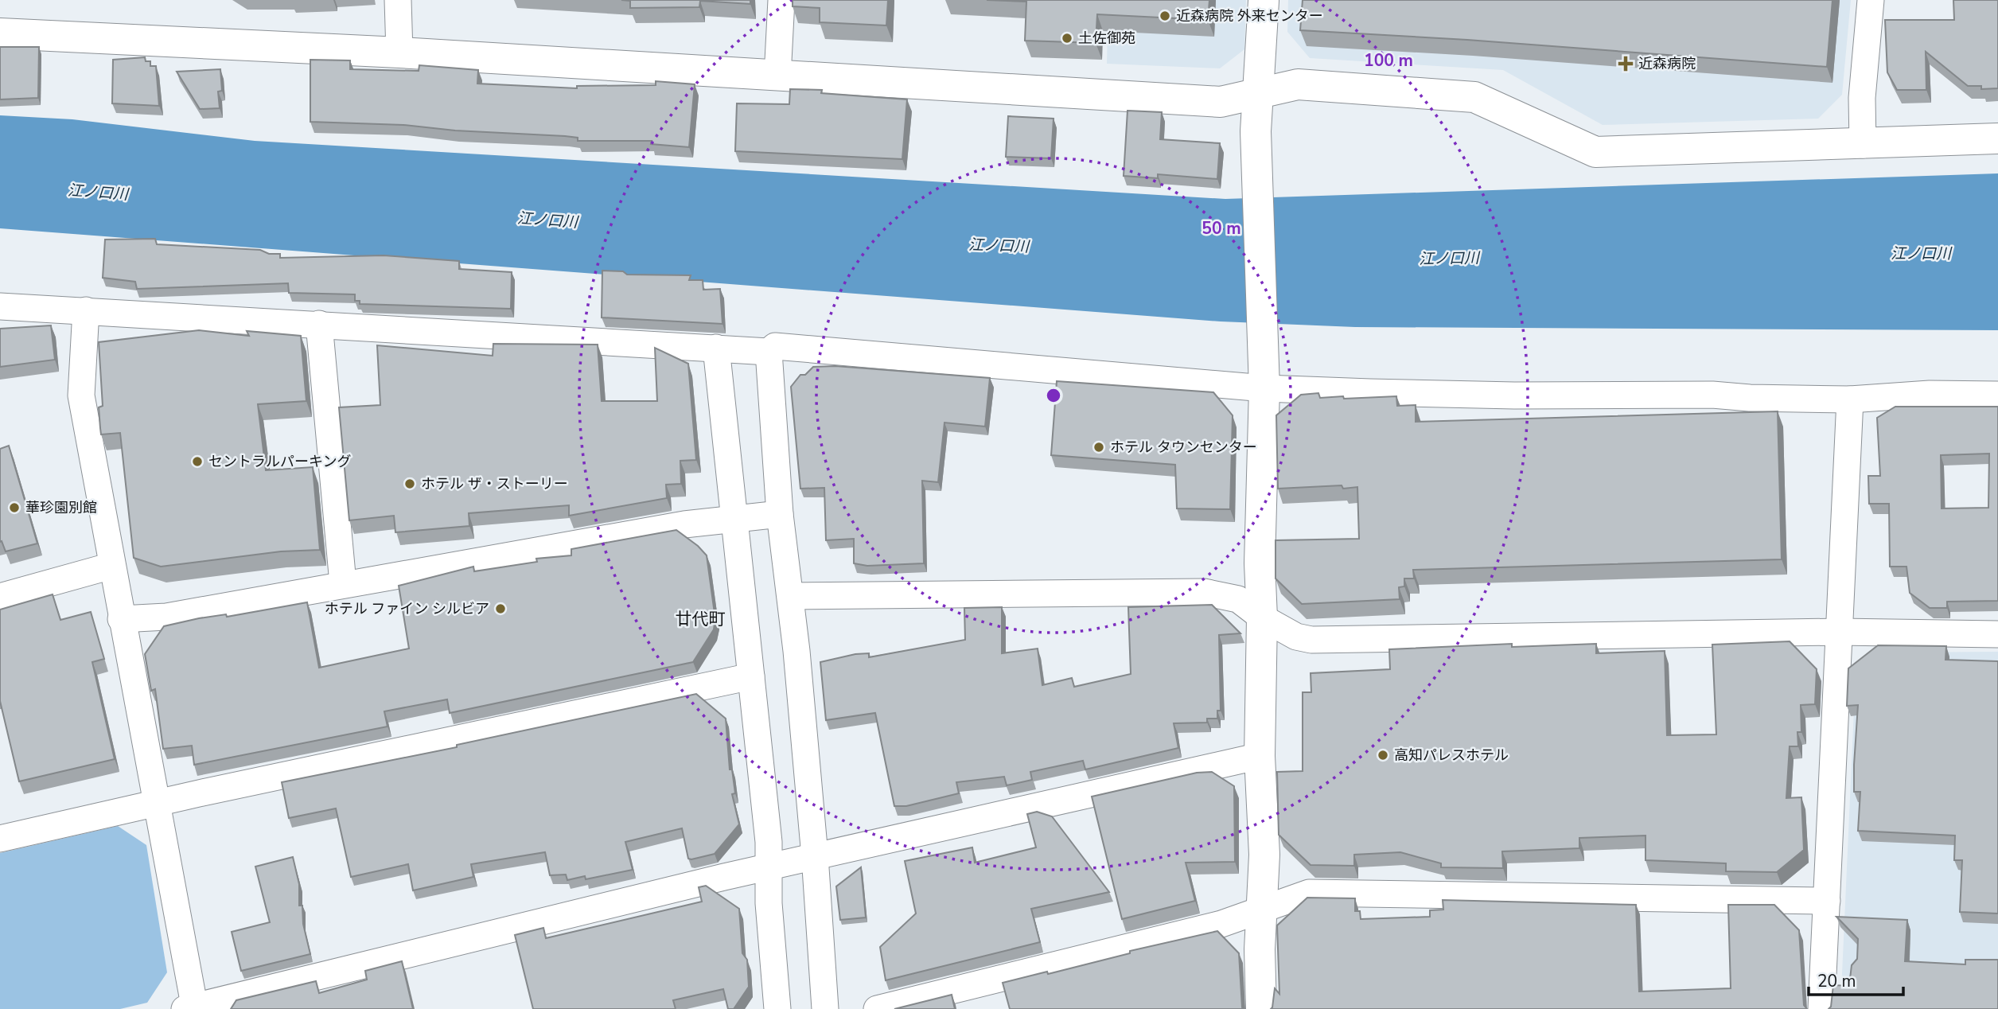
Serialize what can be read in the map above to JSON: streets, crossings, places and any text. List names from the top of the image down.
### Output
{
  "districts": ["廿代町"],
  "water": ["江ノ口川"],
  "places": {
    "other": [
      "近森病院 外来センター",
      "土佐御苑",
      "ホテル タウンセンター",
      "セントラルパーキング",
      "ホテル ザ・ストーリー",
      "華珍園別館",
      "ホテル ファイン シルビア",
      "高知パレスホテル"
    ],
    "health": ["近森病院"]
  },
  "scale_bar": "20 m",
  "rings": ["100 m", "50 m"]
}
